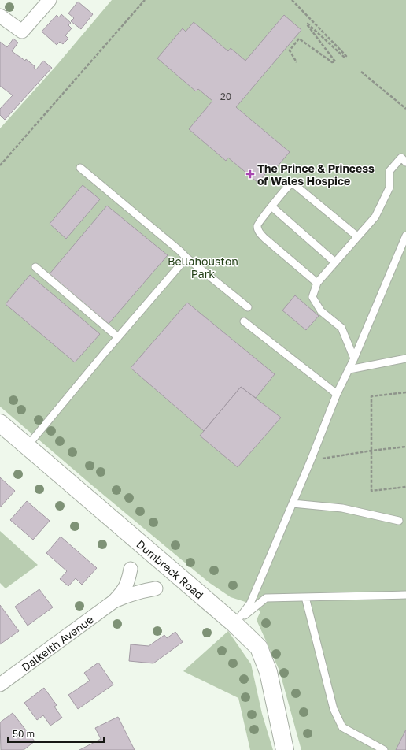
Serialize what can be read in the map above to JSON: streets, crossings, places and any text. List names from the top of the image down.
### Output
{
  "streets": {
    "main road": ["Dumbreck Road"],
    "street": ["Dalkeith Avenue"]
  },
  "parks": ["Bellahouston Park"],
  "places": {
    "health": ["The Prince & Princess of Wales Hospice"]
  },
  "house_numbers": ["20"],
  "scale_bar": "50 m"
}
